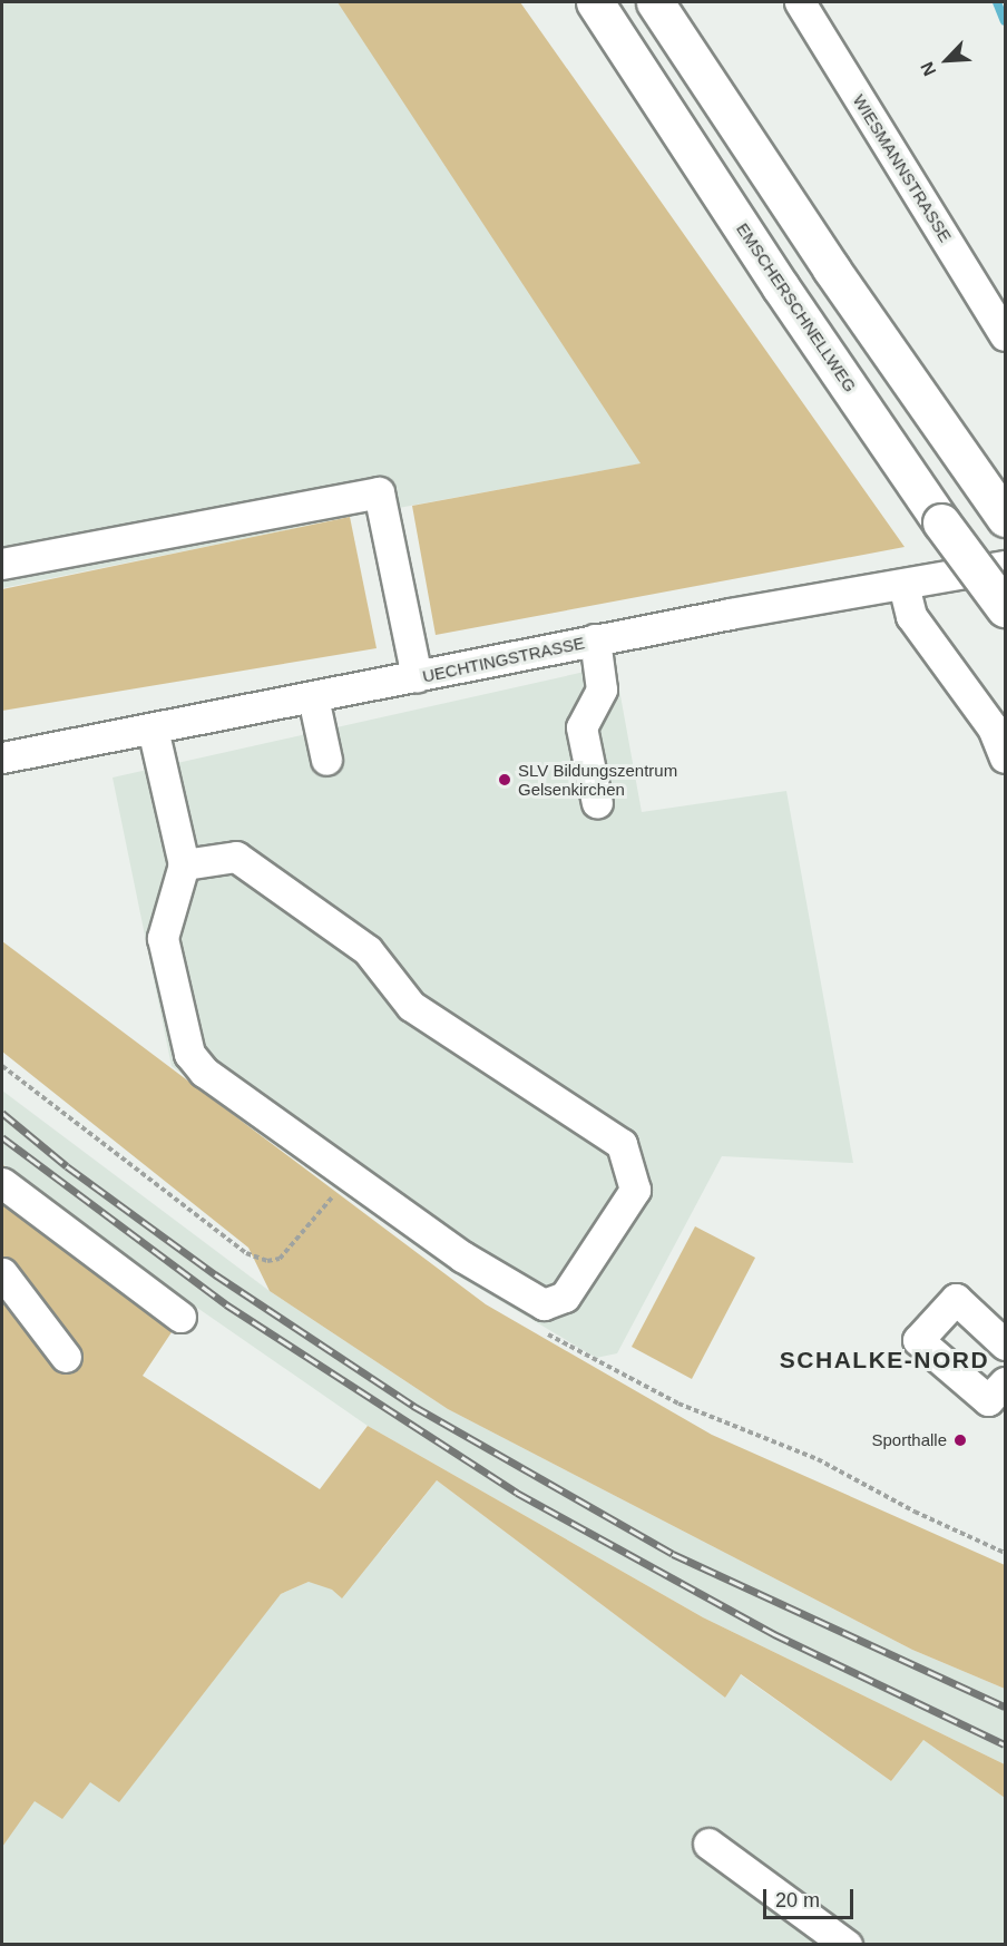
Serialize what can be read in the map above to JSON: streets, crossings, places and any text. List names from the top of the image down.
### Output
{
  "streets": {
    "highway": ["EMSCHERSCHNELLWEG"],
    "street": ["WIESMANNSTRASSE", "UECHTINGSTRASSE"]
  },
  "districts": ["SCHALKE-NORD"],
  "places": ["SLV Bildungszentrum Gelsenkirchen", "Sporthalle"],
  "scale_bar": "20 m",
  "north": "bottom left"
}
